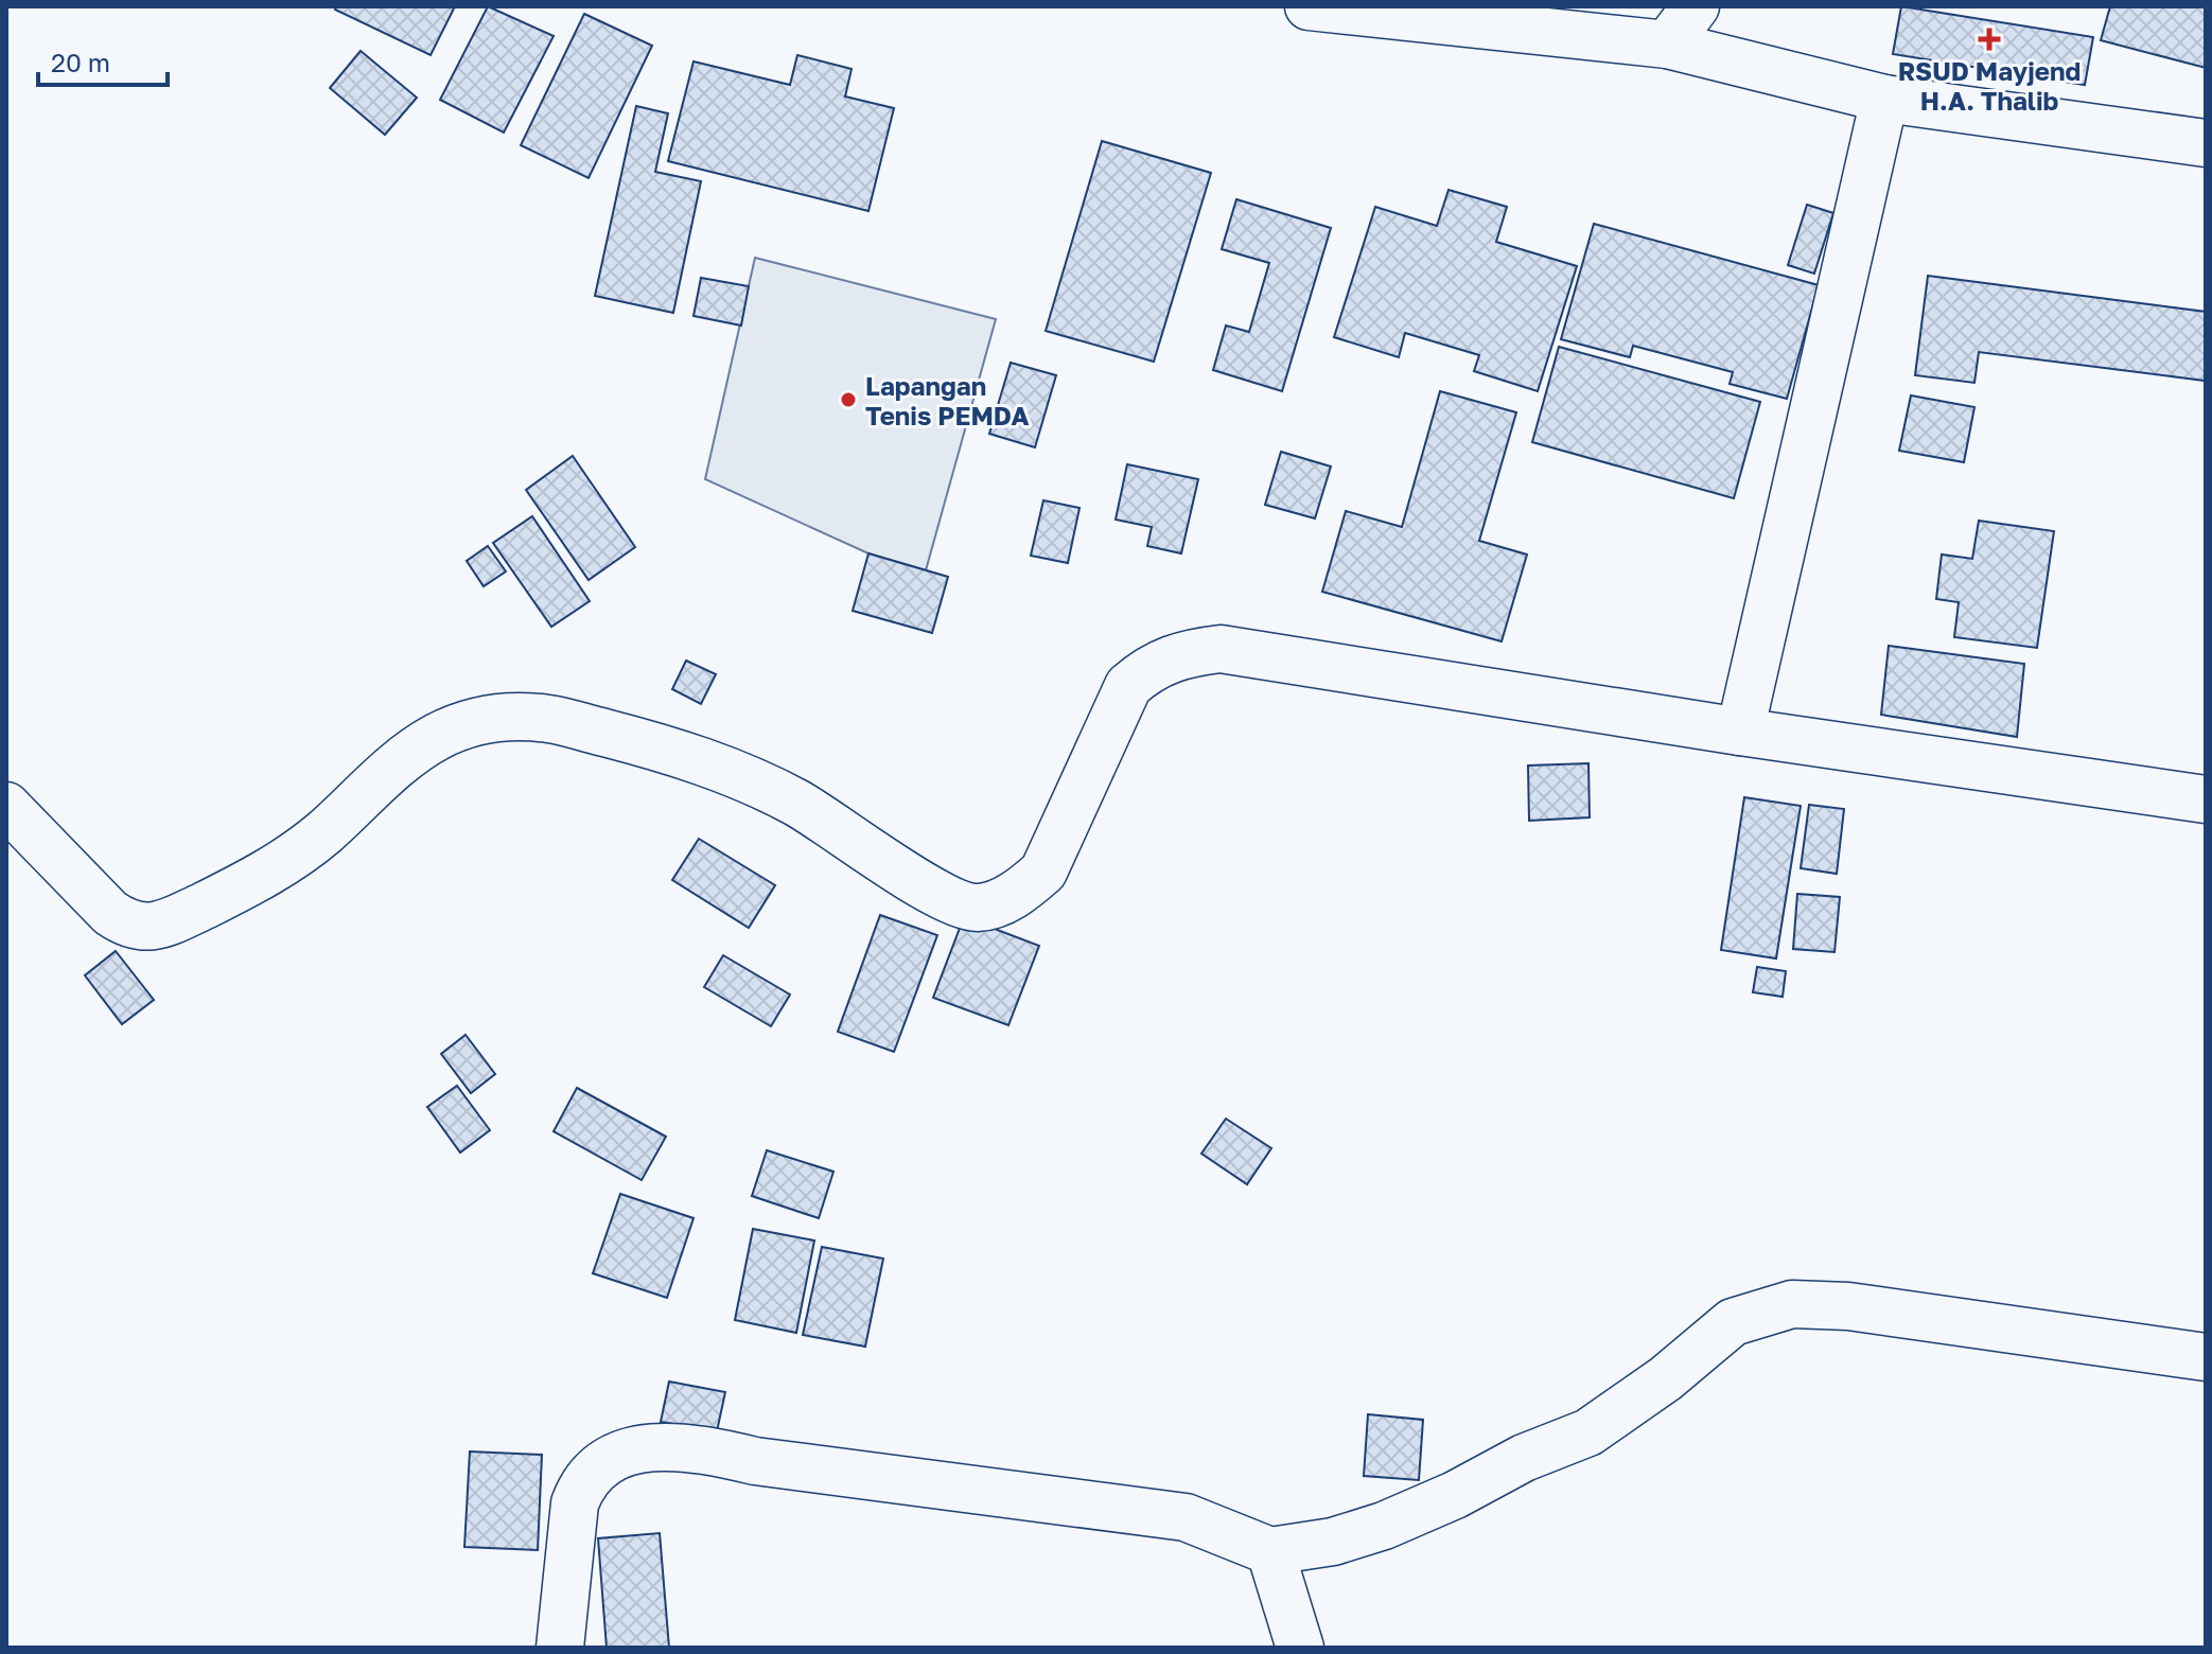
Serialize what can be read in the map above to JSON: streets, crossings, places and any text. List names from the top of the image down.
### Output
{
  "places": {
    "health": ["RSUD Mayjend H.A. Thalib"],
    "other": ["Lapangan Tenis PEMDA"]
  },
  "scale_bar": "20 m"
}
